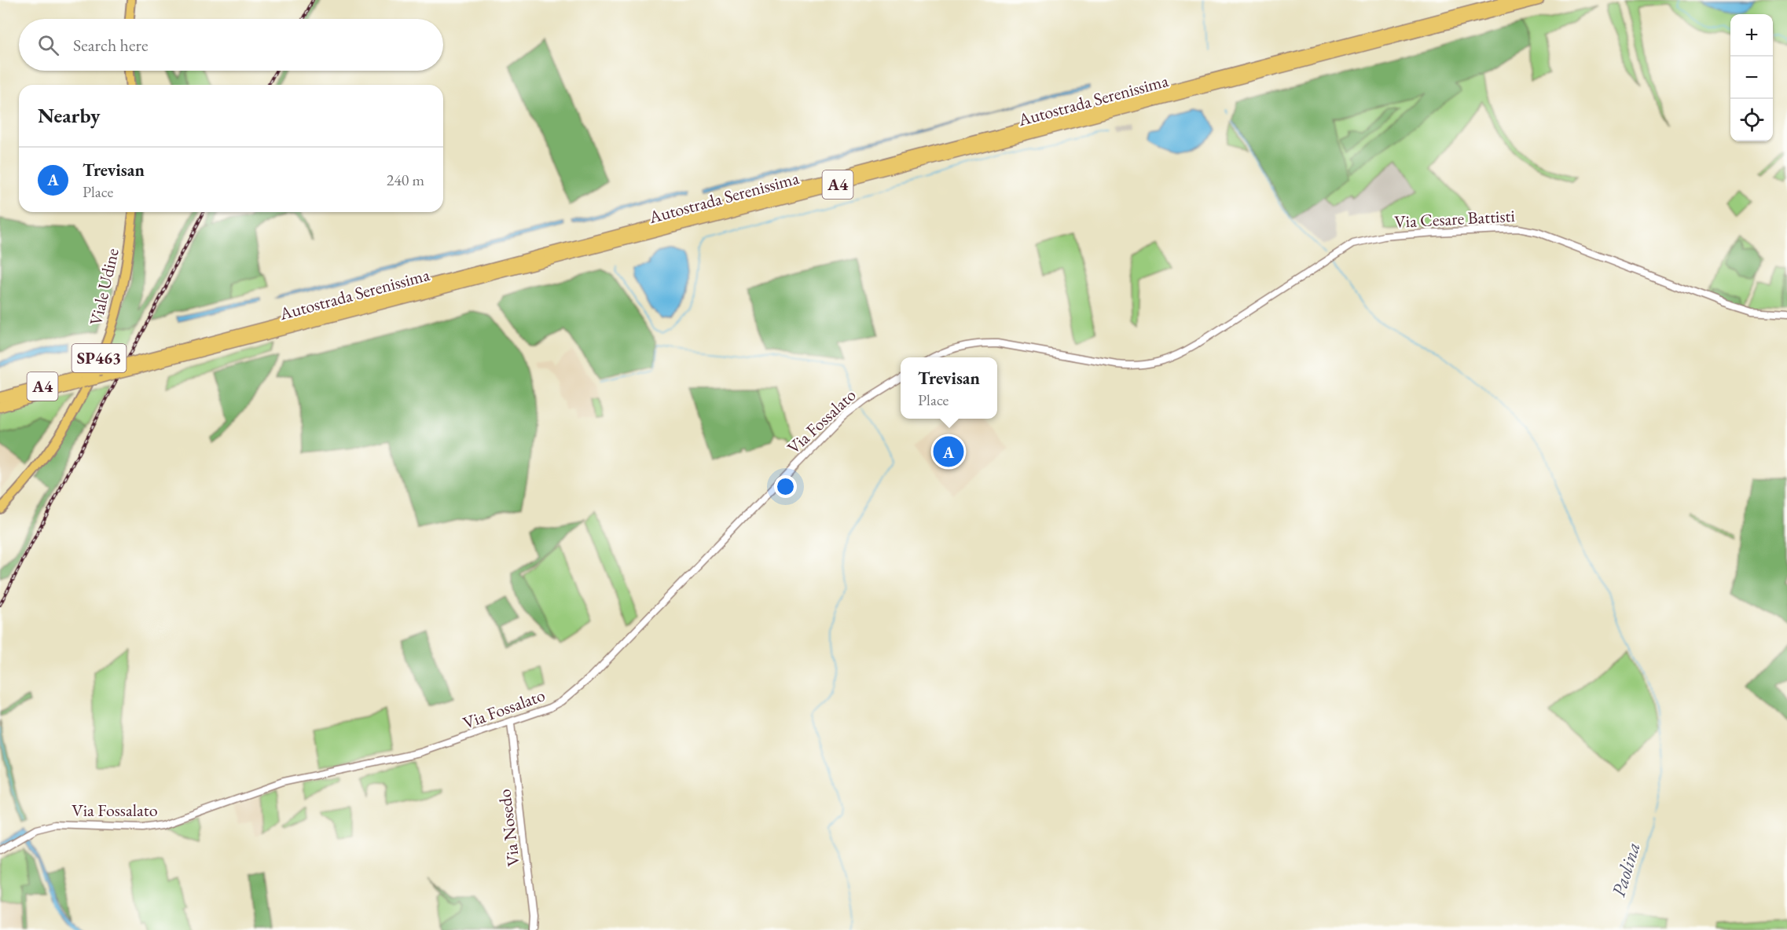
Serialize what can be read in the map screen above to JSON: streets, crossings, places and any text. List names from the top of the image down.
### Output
{
  "streets": {
    "highway": ["Autostrada Serenissima", "A4"],
    "main road": ["Viale Udine", "SP463"],
    "street": ["Via Cesare Battisti", "Via Fossalato", "Via Nosedo"]
  },
  "crossings": [
    ["Via Fossalato", "Via Nosedo"]
  ],
  "water": ["Paolina"],
  "page": {
    "map_buttons": ["+", "−"],
    "search": "Search here",
    "heading": "Nearby",
    "list": [
      {
        "mark": "A",
        "name": "Trevisan",
        "note": "Place",
        "value": "240 m"
      }
    ],
    "popup": ["Trevisan", "Place"],
    "pins": "A"
  }
}
